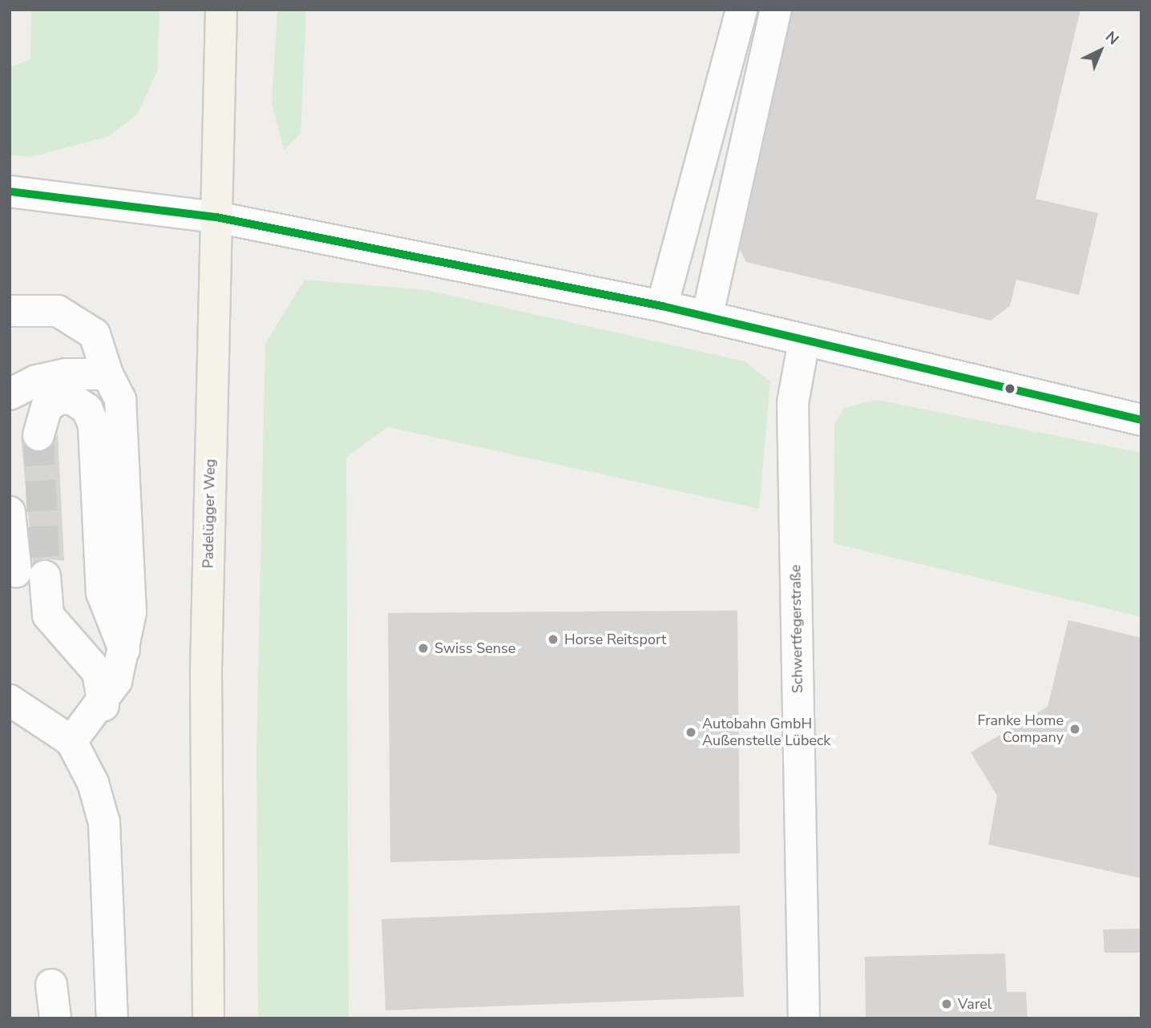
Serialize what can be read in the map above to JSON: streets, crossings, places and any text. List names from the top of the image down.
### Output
{
  "streets": {
    "main road": ["Padelügger Weg"],
    "street": ["Schwertfegerstraße"]
  },
  "places": [
    "Horse Reitsport",
    "Swiss Sense",
    "Franke Home Company",
    "Autobahn GmbH Außenstelle Lübeck",
    "Varel"
  ],
  "north": "top right"
}
